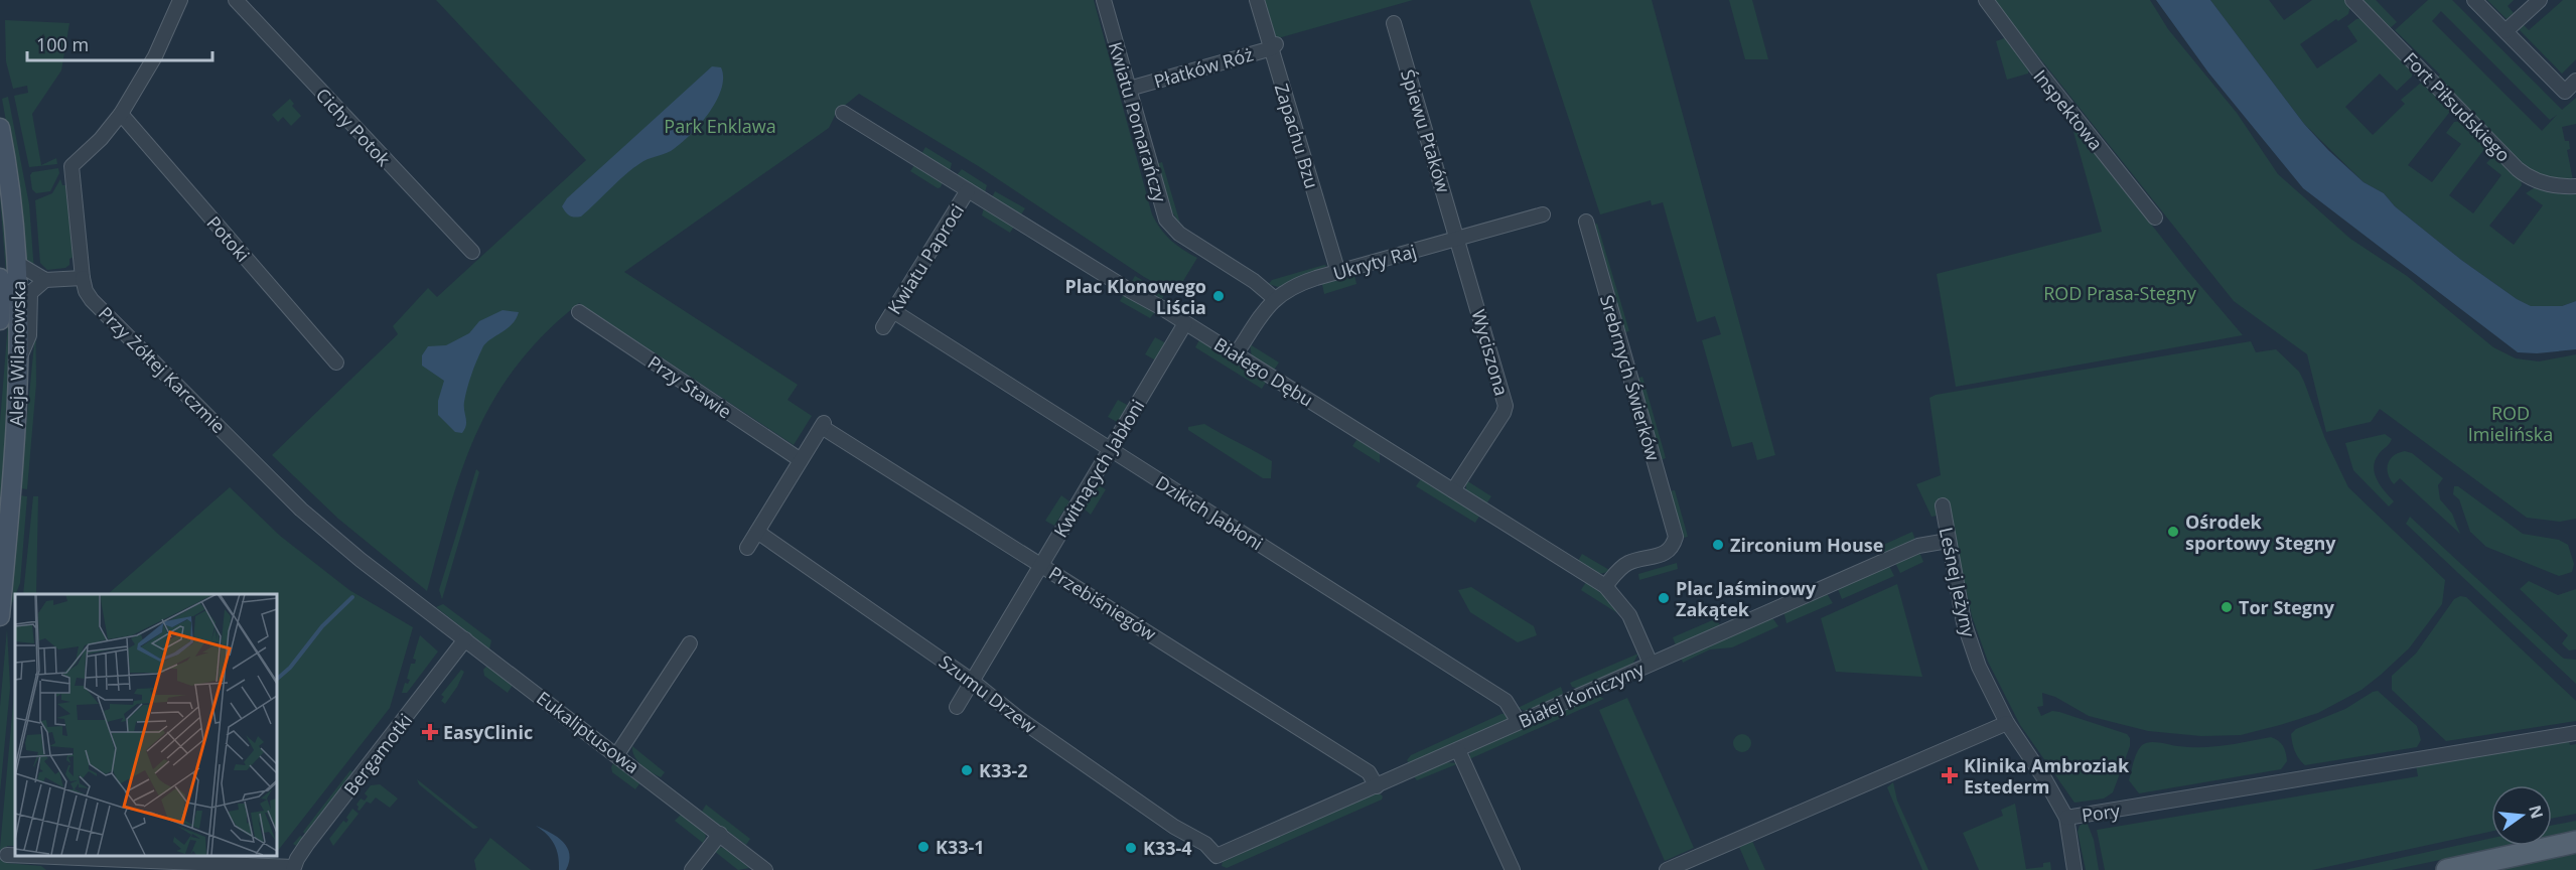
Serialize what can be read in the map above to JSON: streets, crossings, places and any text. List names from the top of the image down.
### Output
{
  "streets": {
    "main road": ["Aleja Wilanowska"],
    "street": [
      "Płatków Róż",
      "Fort Piłsudskiego",
      "Inspektowa",
      "Kwiatu Pomarańczy",
      "Cichy Potok",
      "Śpiewu Ptaków",
      "Zapachu Bzu",
      "Potoki",
      "Kwiatu Paproci",
      "Ukryty Raj",
      "Wyciszona",
      "Przy Żółtej Karczmie",
      "Białego Dębu",
      "Srebrnych Świerków",
      "Przy Stawie",
      "Kwitnących Jabłoni",
      "Dzikich Jabłoni",
      "Leśnej Jeżyny",
      "Przebiśniegów",
      "Szumu Drzew",
      "Białej Koniczyny",
      "Eukaliptusowa",
      "Bergamotki",
      "Pory"
    ]
  },
  "crossings": [
    ["Płatków Róż", "Kwiatu Pomarańczy"],
    ["Płatków Róż", "Zapachu Bzu"],
    ["Kwiatu Pomarańczy", "Ukryty Raj"],
    ["Śpiewu Ptaków", "Ukryty Raj"],
    ["Śpiewu Ptaków", "Wyciszona"],
    ["Zapachu Bzu", "Ukryty Raj"],
    ["Kwiatu Paproci", "Białego Dębu"],
    ["Kwiatu Paproci", "Dzikich Jabłoni"],
    ["Ukryty Raj", "Wyciszona"],
    ["Ukryty Raj", "Białego Dębu"],
    ["Wyciszona", "Białego Dębu"],
    ["Przy Żółtej Karczmie", "Eukaliptusowa"],
    ["Białego Dębu", "Srebrnych Świerków"],
    ["Białego Dębu", "Kwitnących Jabłoni"],
    ["Białego Dębu", "Białej Koniczyny"],
    ["Przy Stawie", "Przebiśniegów"],
    ["Kwitnących Jabłoni", "Dzikich Jabłoni"],
    ["Kwitnących Jabłoni", "Przebiśniegów"],
    ["Kwitnących Jabłoni", "Szumu Drzew"],
    ["Dzikich Jabłoni", "Białej Koniczyny"],
    ["Leśnej Jeżyny", "Białej Koniczyny"],
    ["Leśnej Jeżyny", "Pory"],
    ["Przebiśniegów", "Białej Koniczyny"],
    ["Szumu Drzew", "Białej Koniczyny"],
    ["Eukaliptusowa", "Bergamotki"]
  ],
  "parks": ["Park Enklawa", "ROD Prasa-Stegny", "ROD Imielińska"],
  "places": {
    "other": [
      "Plac Klonowego Liścia",
      "Ośrodek sportowy Stegny",
      "Zirconium House",
      "Plac Jaśminowy Zakątek",
      "Tor Stegny",
      "K33-2",
      "K33-1",
      "K33-4"
    ],
    "health": ["EasyClinic", "Klinika Ambroziak Estederm"]
  },
  "scale_bar": "100 m",
  "north": "right"
}
